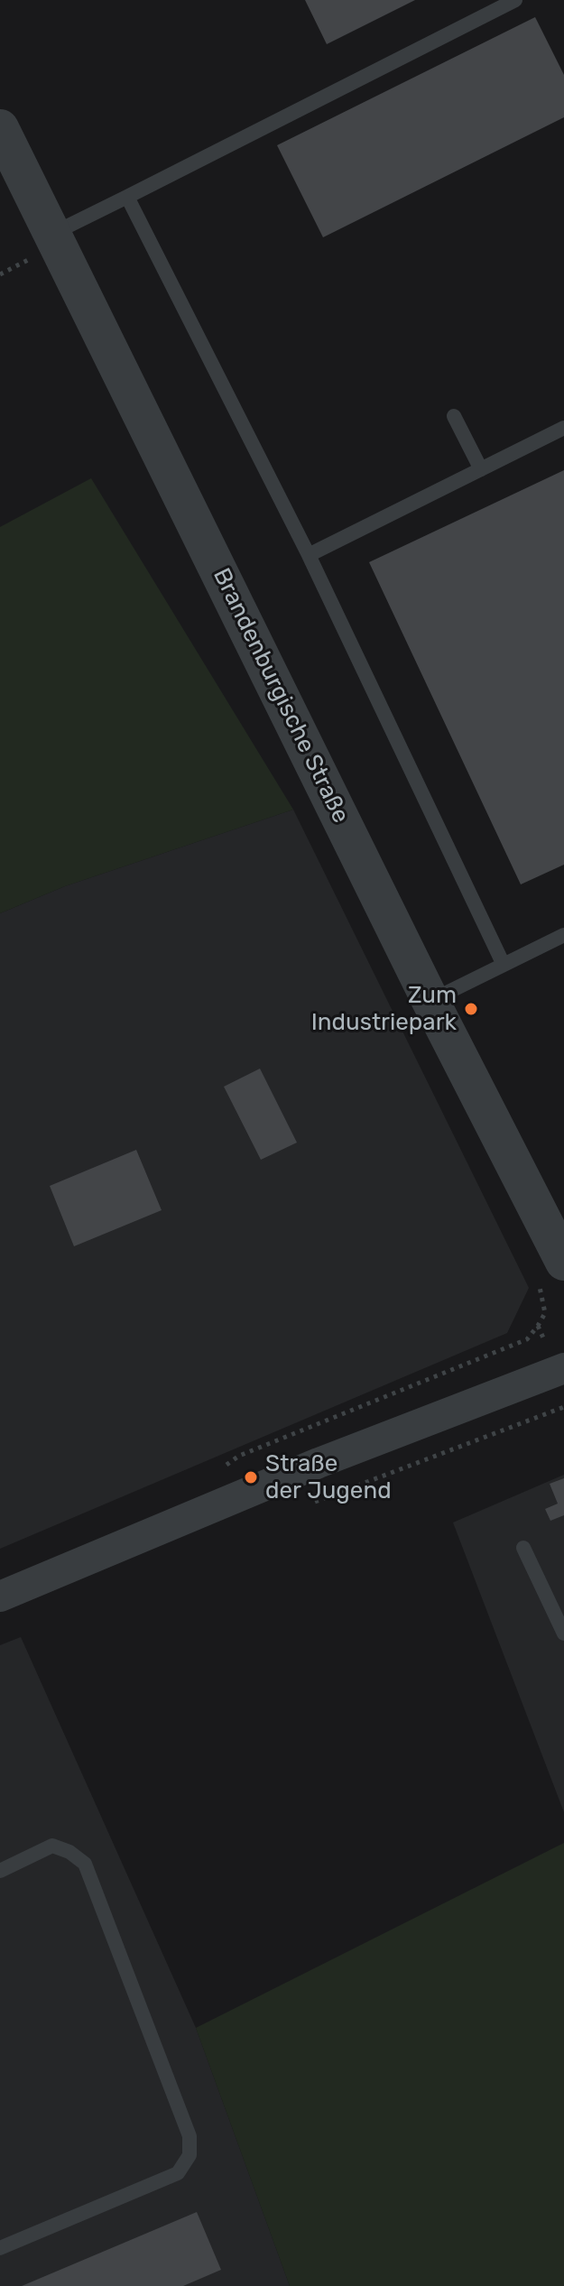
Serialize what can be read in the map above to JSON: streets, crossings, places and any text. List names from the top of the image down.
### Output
{
  "streets": {
    "street": ["Brandenburgische Straße"]
  },
  "places": ["Zum Industriepark", "Straße der Jugend"]
}
